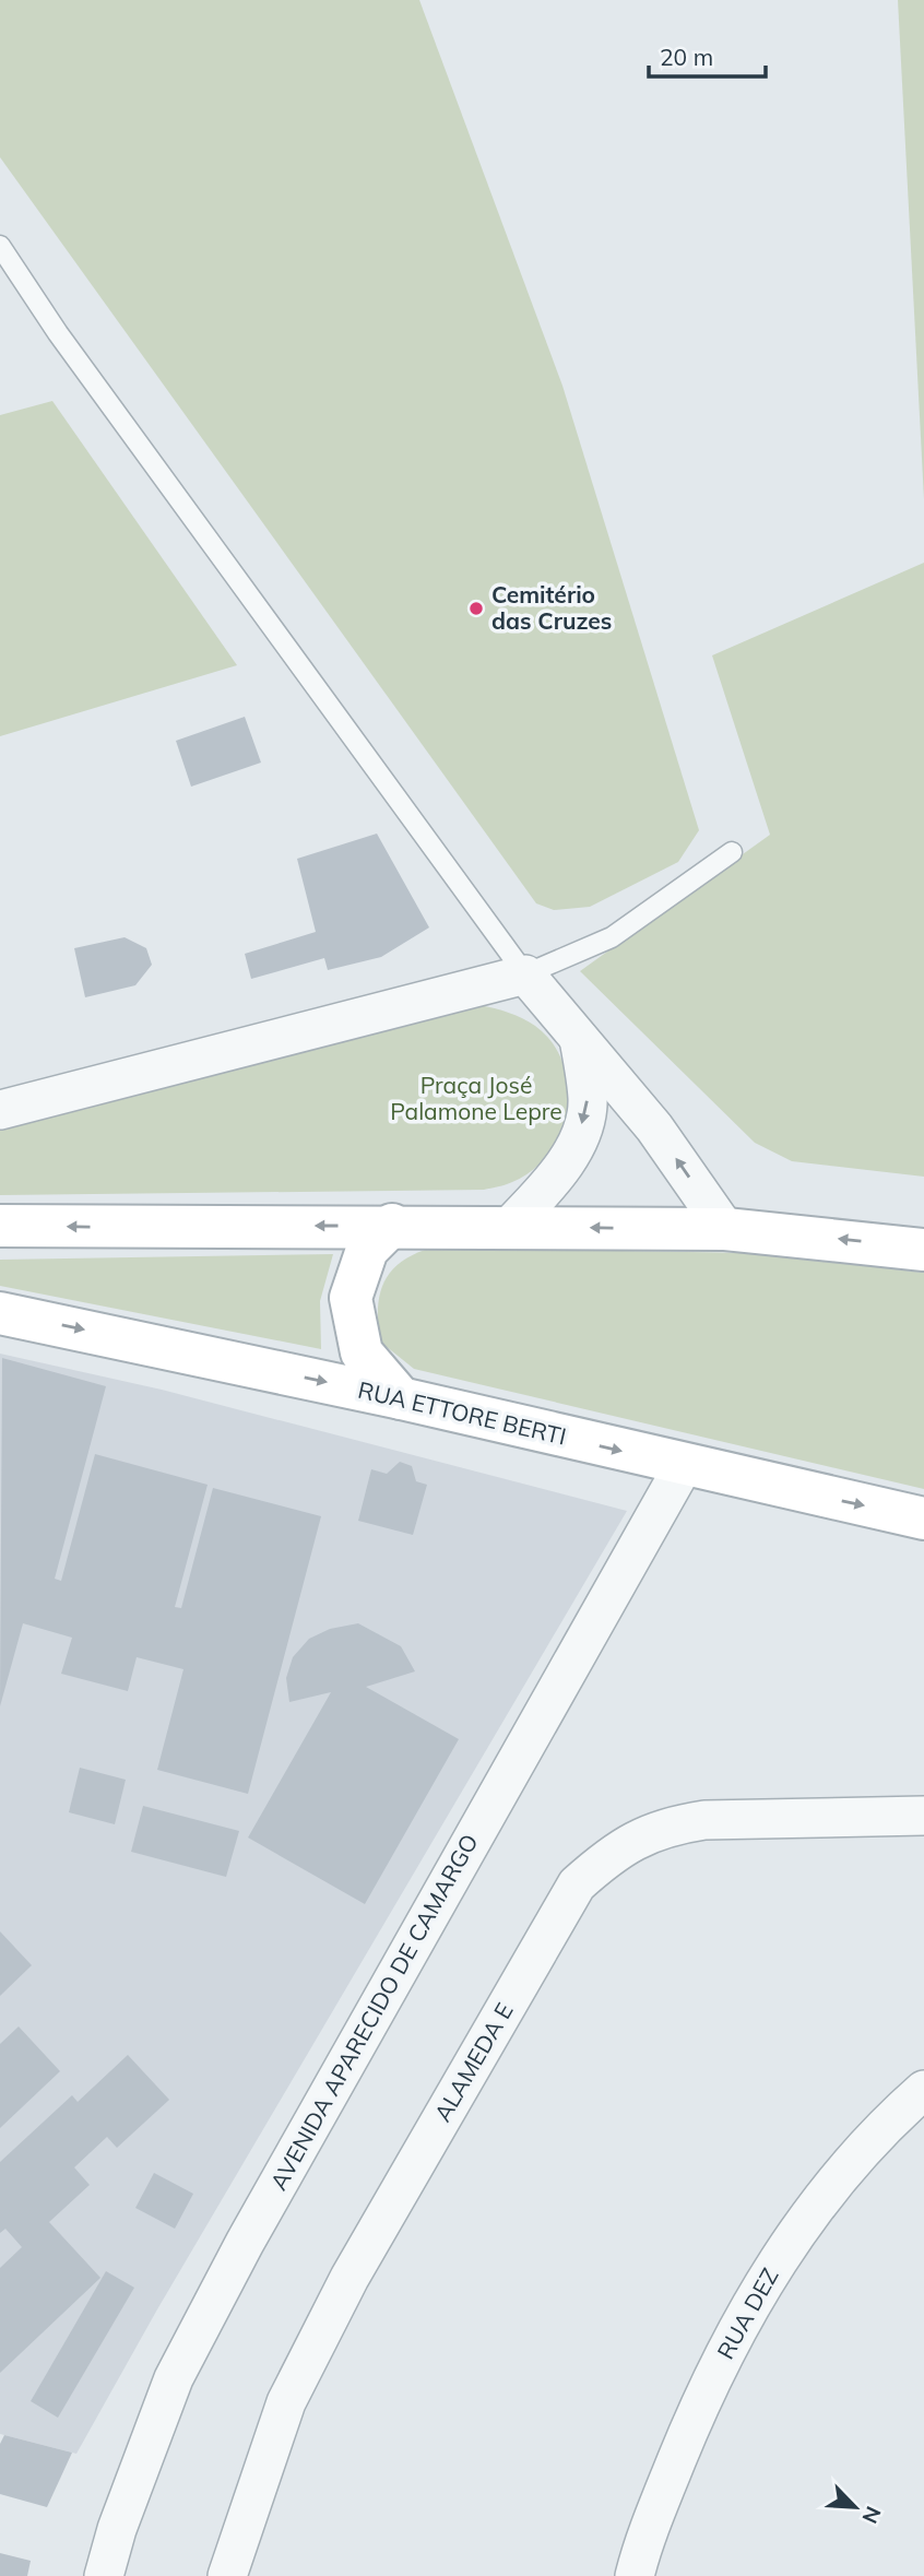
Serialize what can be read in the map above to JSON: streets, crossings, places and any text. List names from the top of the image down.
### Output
{
  "streets": {
    "street": [
      "RUA ETTORE BERTI",
      "AVENIDA APARECIDO DE CAMARGO",
      "ALAMEDA E",
      "RUA DEZ"
    ]
  },
  "crossings": [
    ["RUA ETTORE BERTI", "AVENIDA APARECIDO DE CAMARGO"]
  ],
  "parks": ["Praça José Palamone Lepre"],
  "places": ["Cemitério das Cruzes"],
  "scale_bar": "20 m",
  "north": "bottom right"
}
